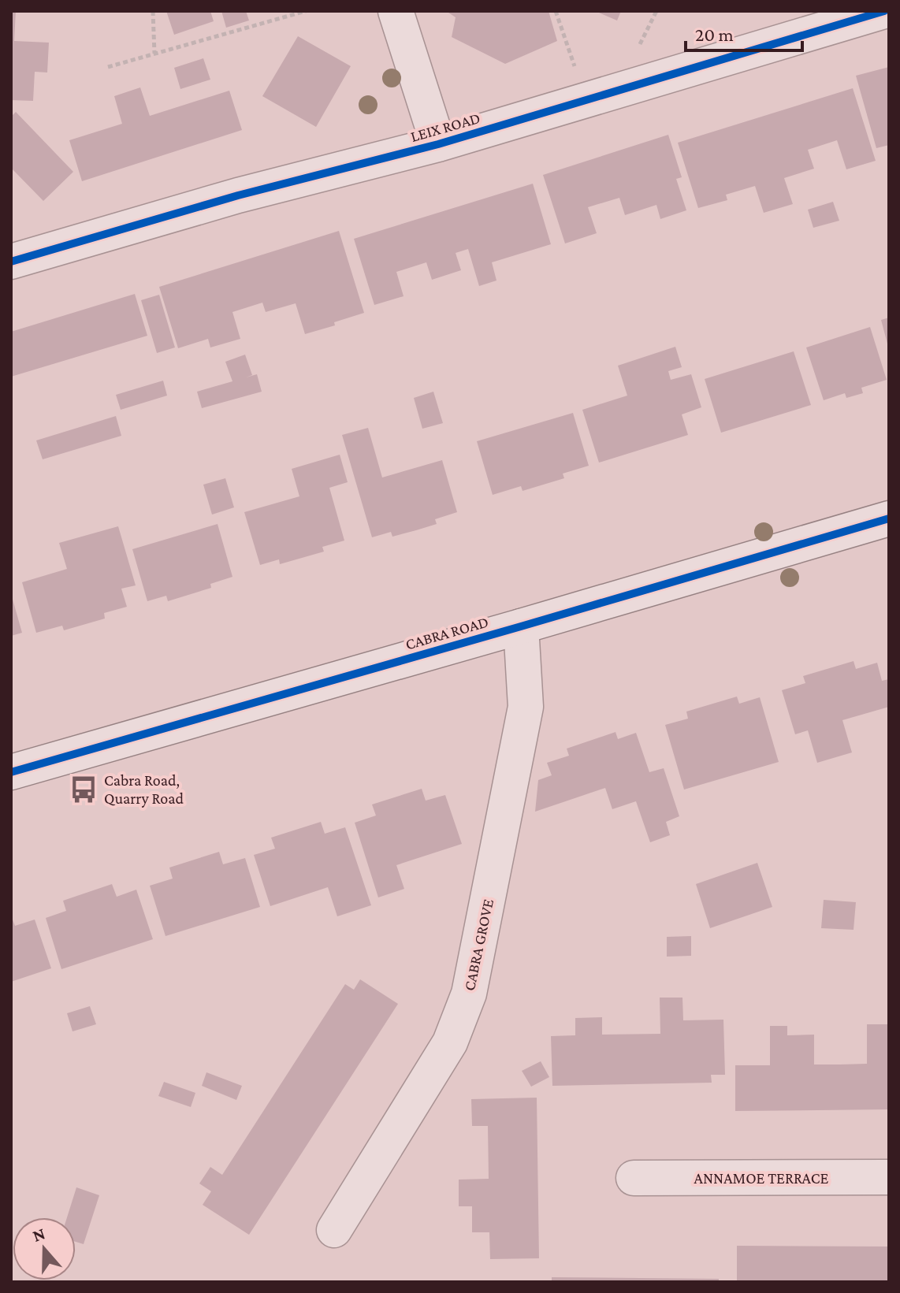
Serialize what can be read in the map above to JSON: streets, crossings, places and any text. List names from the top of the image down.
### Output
{
  "streets": {
    "street": [
      "LEIX ROAD",
      "CABRA ROAD",
      "CABRA GROVE",
      "ANNAMOE TERRACE"
    ]
  },
  "crossings": [
    ["CABRA ROAD", "CABRA GROVE"]
  ],
  "places": {
    "bus stop": ["Cabra Road, Quarry Road"]
  },
  "scale_bar": "20 m",
  "north": "top"
}
